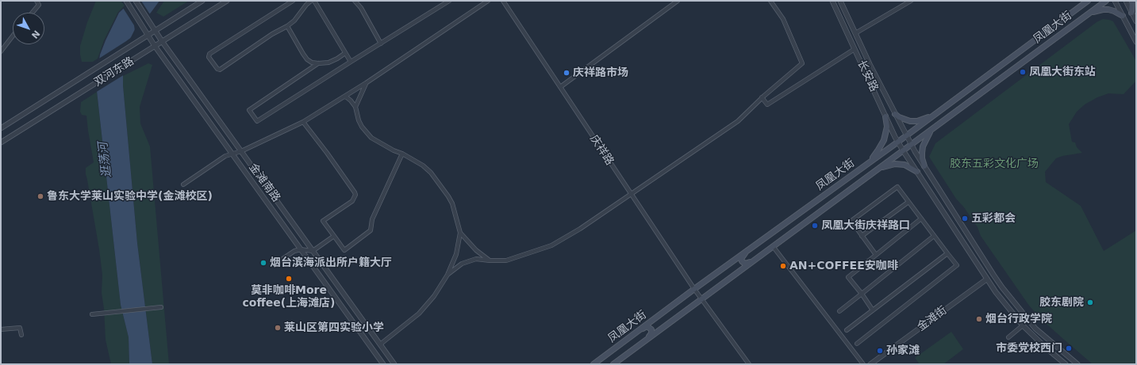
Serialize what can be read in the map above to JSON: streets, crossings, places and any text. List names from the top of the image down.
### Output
{
  "streets": {
    "main road": ["凤凰大街"],
    "street": [
      "双河东路",
      "长安路",
      "庆祥路",
      "金滩南路",
      "金滩街"
    ]
  },
  "crossings": [
    ["凤凰大街", "长安路"],
    ["凤凰大街", "庆祥路"],
    ["双河东路", "金滩南路"],
    ["长安路", "金滩街"]
  ],
  "water": ["逛荡河"],
  "parks": ["胶东五彩文化广场"],
  "places": [
    "凤凰大街东站",
    "庆祥路市场",
    "鲁东大学莱山实验中学(金滩校区)",
    "五彩都会",
    "凤凰大街庆祥路口",
    "烟台滨海派出所户籍大厅",
    "AN+COFFEE安咖啡",
    "莫非咖啡More coffee(上海滩店)",
    "胶东剧院",
    "烟台行政学院",
    "莱山区第四实验小学",
    "市委党校西门",
    "孙家滩"
  ],
  "north": "bottom right"
}
